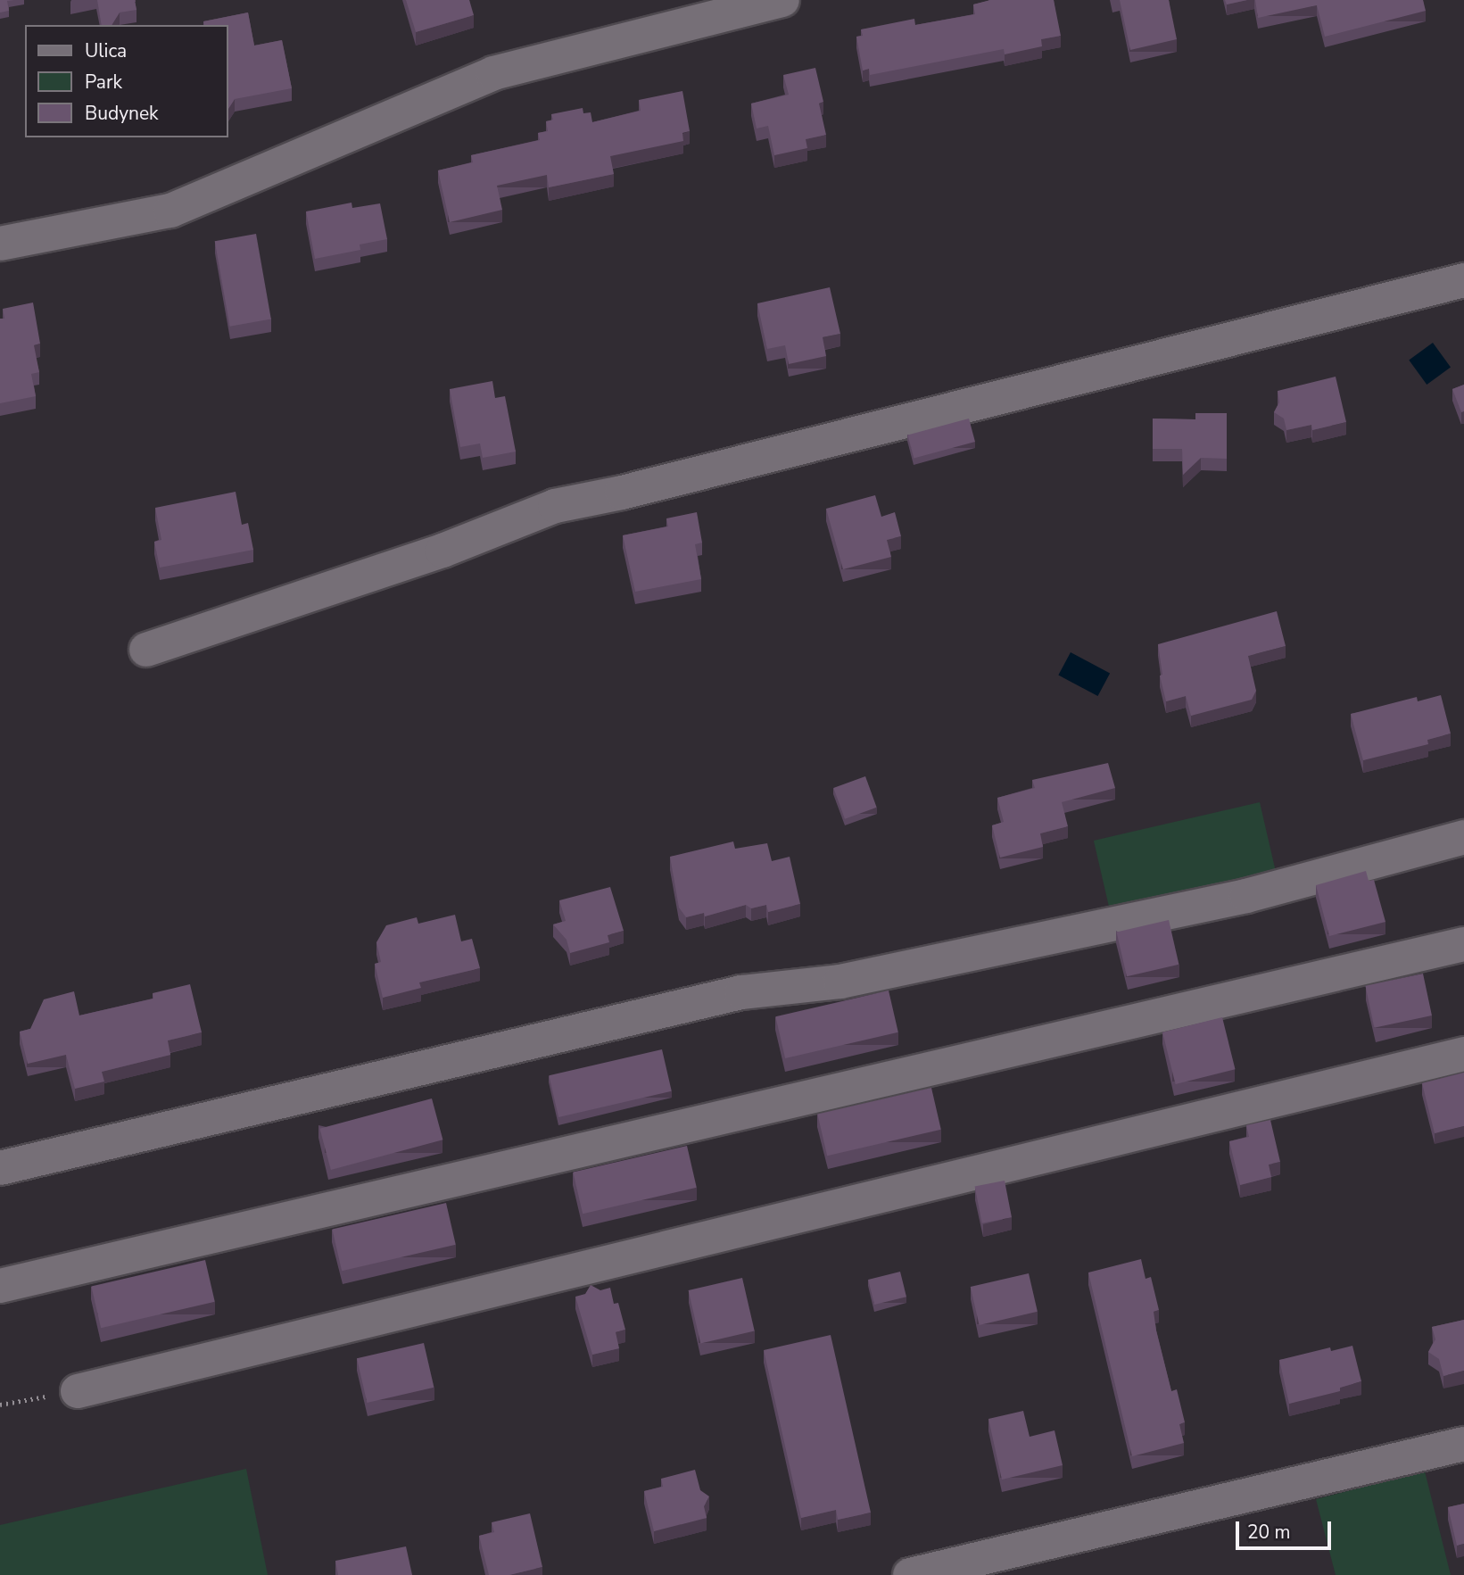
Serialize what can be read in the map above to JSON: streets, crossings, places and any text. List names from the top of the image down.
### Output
{
  "legend": ["Ulica", "Park", "Budynek"],
  "scale_bar": "20 m"
}
